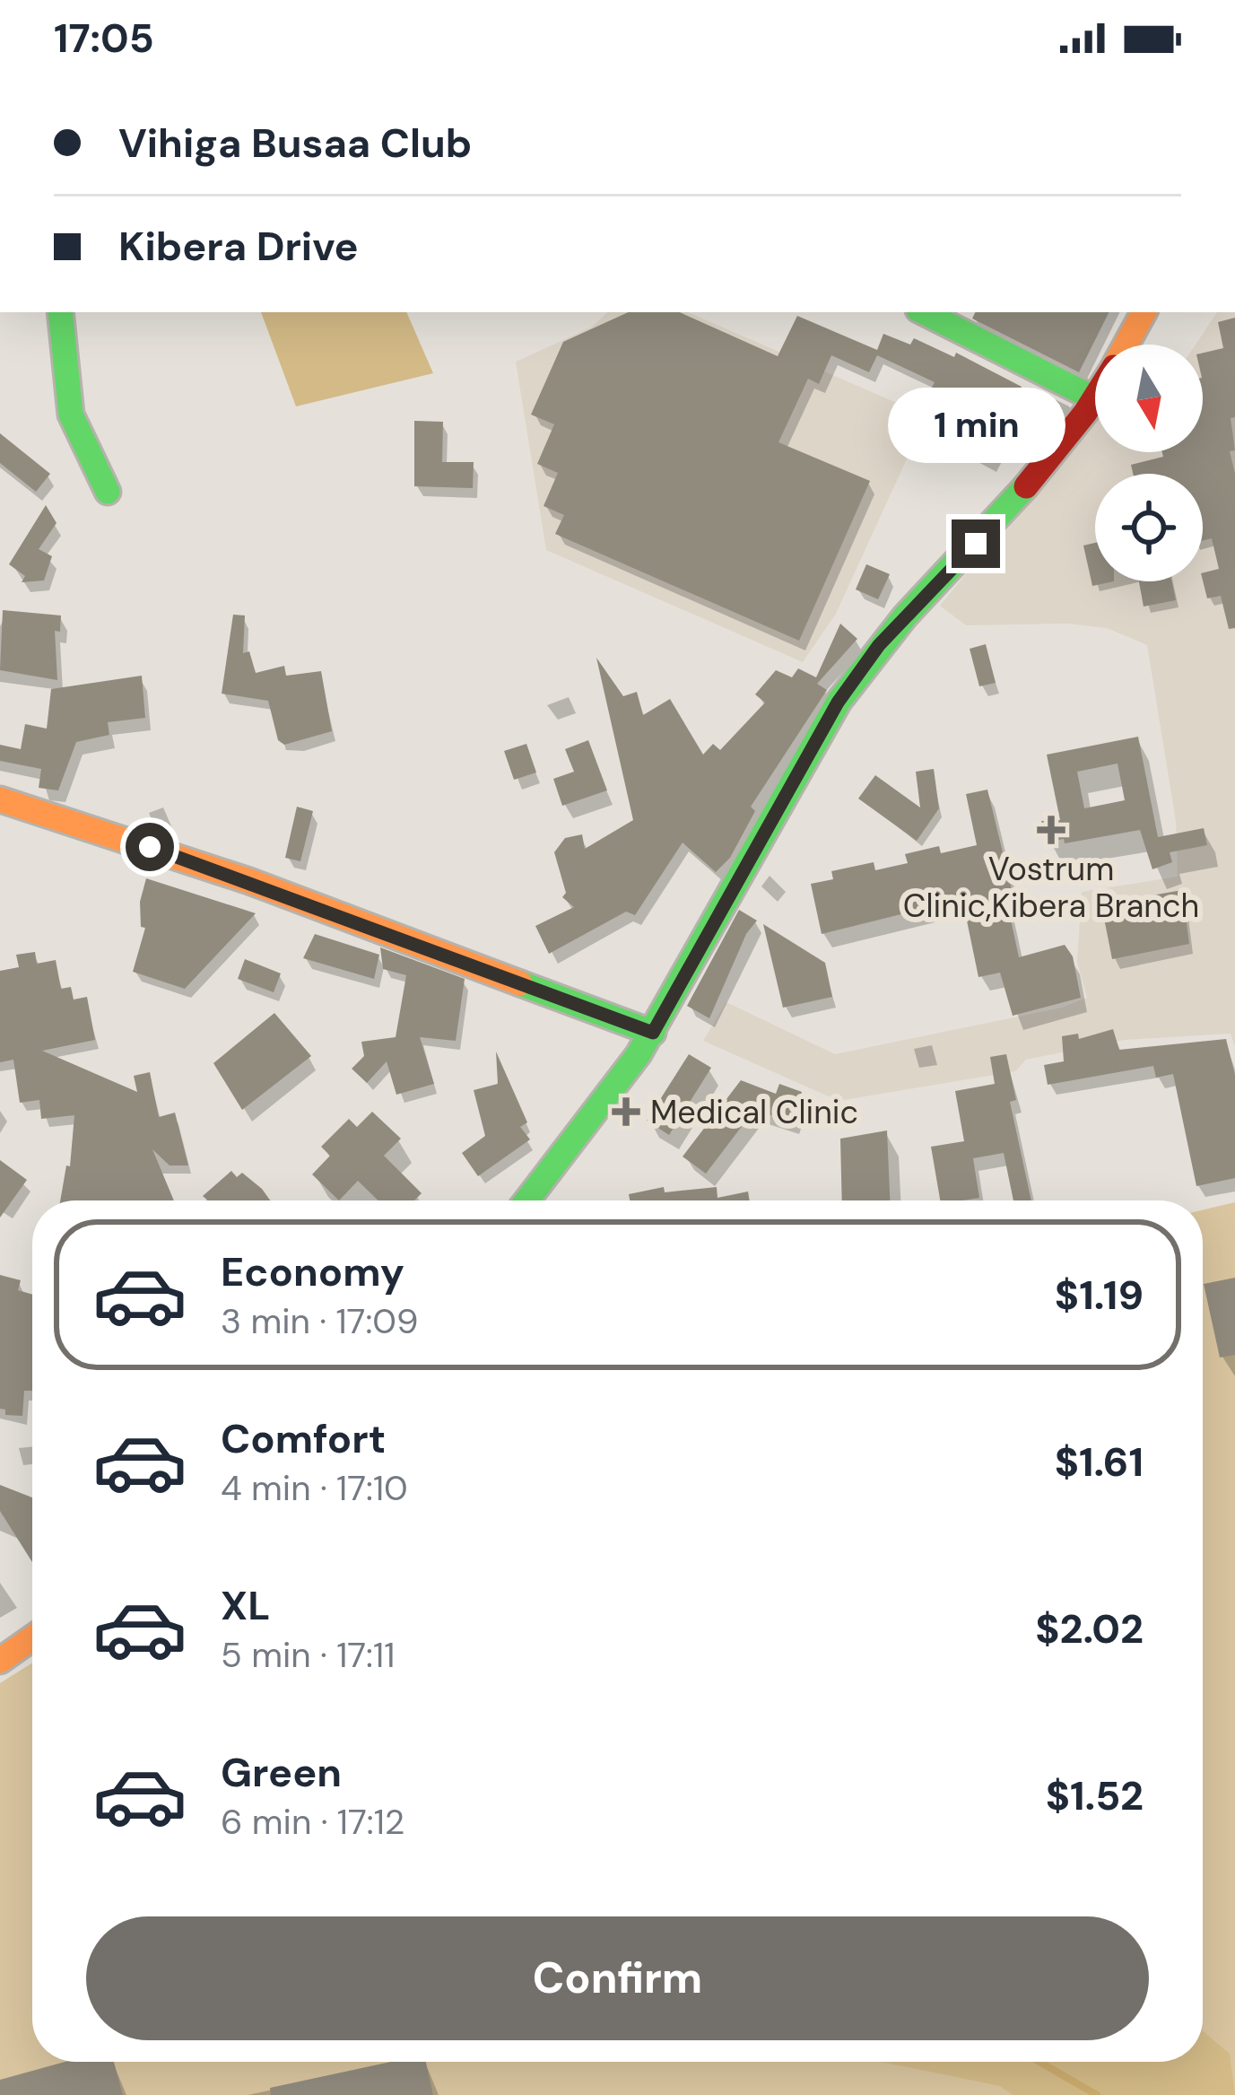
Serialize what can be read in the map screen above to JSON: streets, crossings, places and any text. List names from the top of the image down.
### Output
{
  "places": {
    "health": ["Vostrum Clinic,Kibera Branch", "Medical Clinic"]
  },
  "north": "bottom",
  "page": {
    "status": "17:05",
    "banner": ["Vihiga Busaa Club", "Kibera Drive"],
    "bubble": "1 min",
    "list": [
      {
        "name": "Economy",
        "note": "3 min · 17:09",
        "value": "$1.19"
      },
      {
        "name": "Comfort",
        "note": "4 min · 17:10",
        "value": "$1.61"
      },
      {
        "name": "XL",
        "note": "5 min · 17:11",
        "value": "$2.02"
      },
      {
        "name": "Green",
        "note": "6 min · 17:12",
        "value": "$1.52"
      }
    ],
    "buttons": "Confirm"
  }
}
